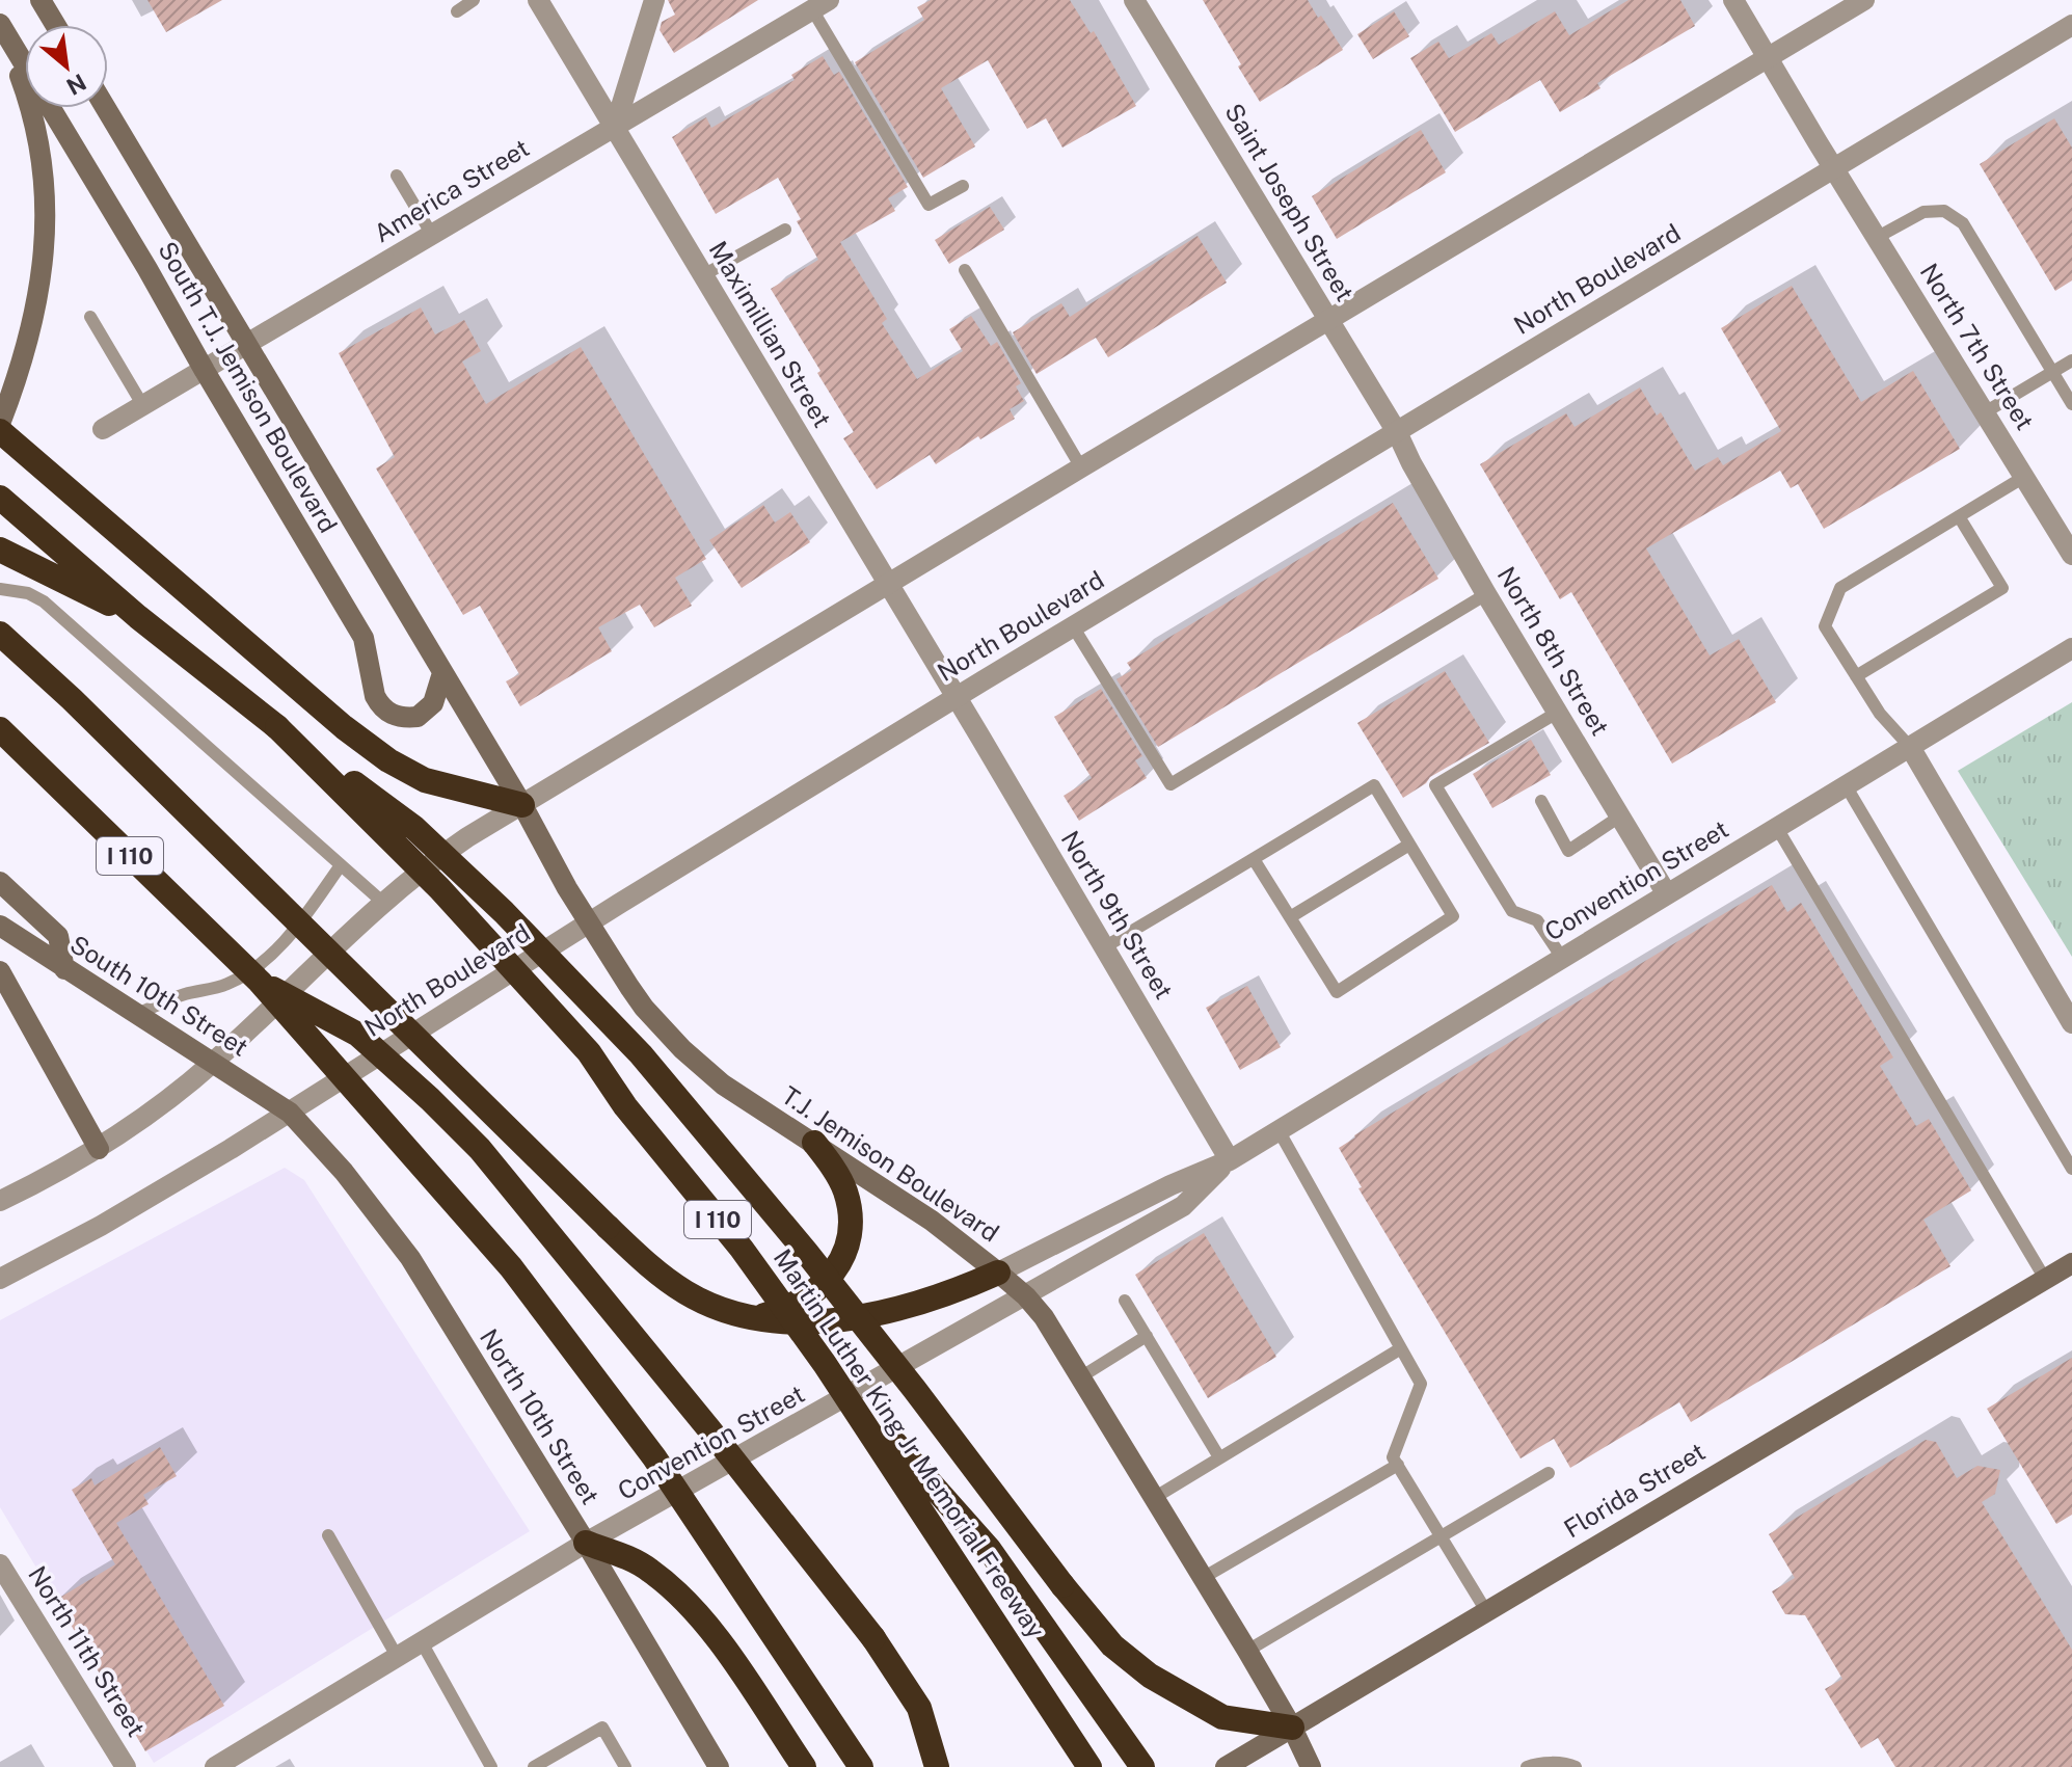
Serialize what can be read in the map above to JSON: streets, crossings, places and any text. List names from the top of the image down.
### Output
{
  "streets": {
    "highway": ["I 110", "Martin Luther King Jr Memorial Freeway"],
    "main road": [
      "South T.J. Jemison Boulevard",
      "South 10th Street",
      "T.J. Jemison Boulevard",
      "North 10th Street",
      "Florida Street"
    ],
    "street": [
      "America Street",
      "Saint Joseph Street",
      "North Boulevard",
      "Maximillian Street",
      "North 7th Street",
      "North 8th Street",
      "Convention Street",
      "North 9th Street",
      "North 11th Street"
    ]
  },
  "crossings": [
    ["America Street", "Maximillian Street"],
    ["America Street", "South T.J. Jemison Boulevard"],
    ["Saint Joseph Street", "North Boulevard"],
    ["Saint Joseph Street", "North 8th Street"],
    ["North Boulevard", "Maximillian Street"],
    ["North Boulevard", "North 7th Street"],
    ["North Boulevard", "North 8th Street"],
    ["North Boulevard", "North 9th Street"],
    ["North Boulevard", "South 10th Street"],
    ["North Boulevard", "T.J. Jemison Boulevard"],
    ["North Boulevard", "North 10th Street"],
    ["Maximillian Street", "North 9th Street"],
    ["South T.J. Jemison Boulevard", "T.J. Jemison Boulevard"],
    ["North 8th Street", "Convention Street"],
    ["Convention Street", "North 9th Street"],
    ["Convention Street", "T.J. Jemison Boulevard"],
    ["Convention Street", "North 10th Street"],
    ["South 10th Street", "North 10th Street"],
    ["T.J. Jemison Boulevard", "Florida Street"]
  ],
  "north": "bottom right"
}
